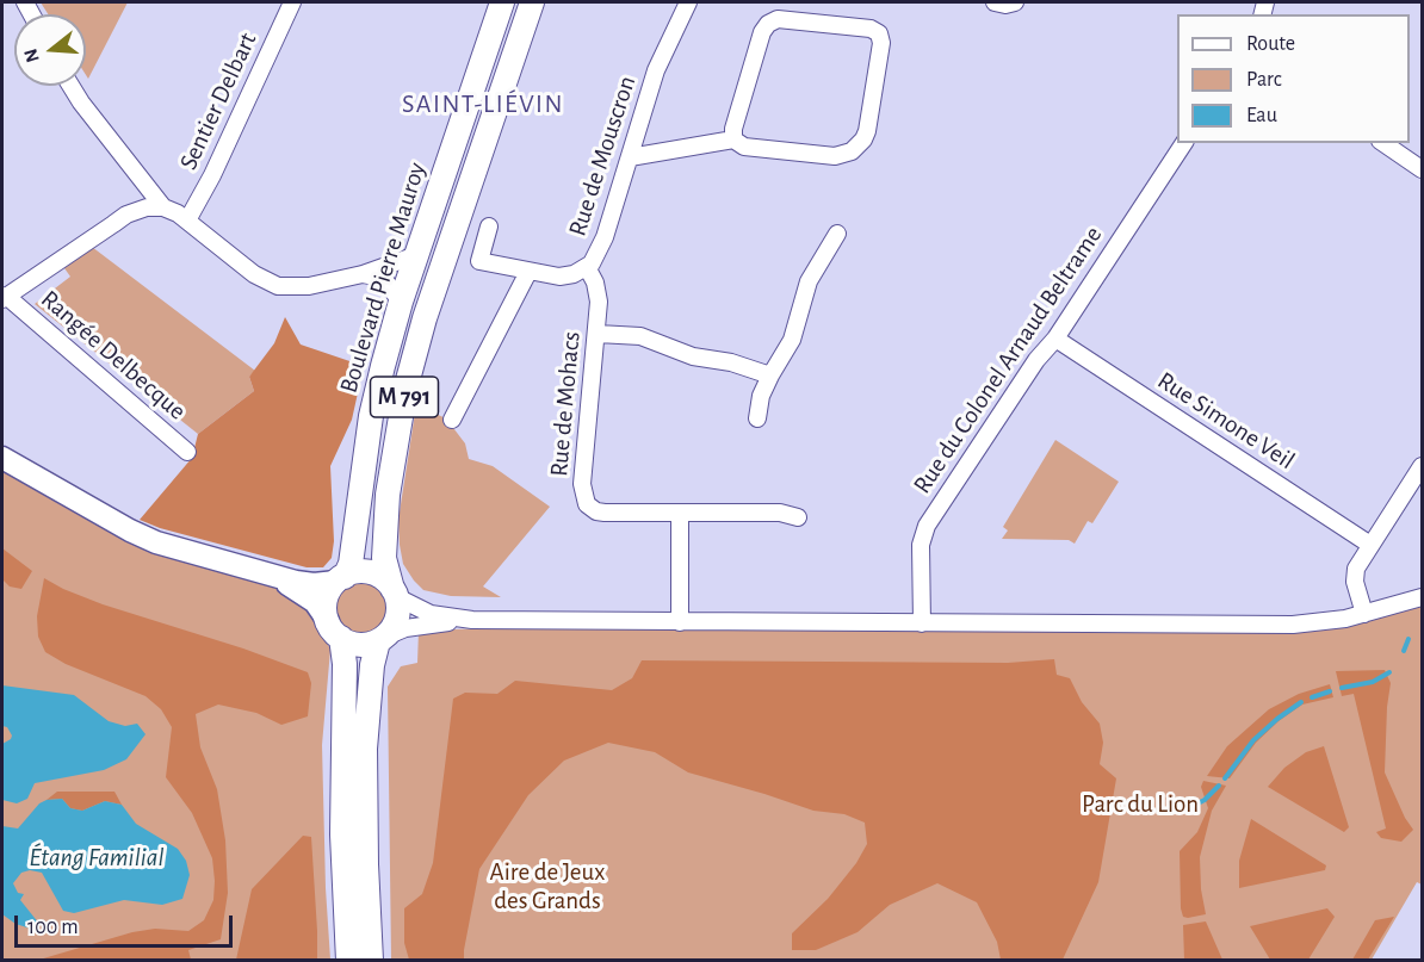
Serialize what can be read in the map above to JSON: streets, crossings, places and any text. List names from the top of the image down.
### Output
{
  "streets": {
    "main road": ["Boulevard Pierre Mauroy", "M 791"],
    "street": [
      "Sentier Delbart",
      "Rue de Mouscron",
      "Rangée Delbecque",
      "Rue du Colonel Arnaud Beltrame",
      "Rue de Mohacs",
      "Rue Simone Veil"
    ]
  },
  "crossings": [
    ["Rue de Mouscron", "Rue de Mohacs"],
    ["Rue du Colonel Arnaud Beltrame", "Rue Simone Veil"]
  ],
  "districts": ["SAINT-LIÉVIN"],
  "water": ["Étang Familial"],
  "parks": ["Parc du Lion", "Aire de Jeux des Grands"],
  "legend": ["Route", "Parc", "Eau"],
  "scale_bar": "100 m",
  "north": "left"
}
